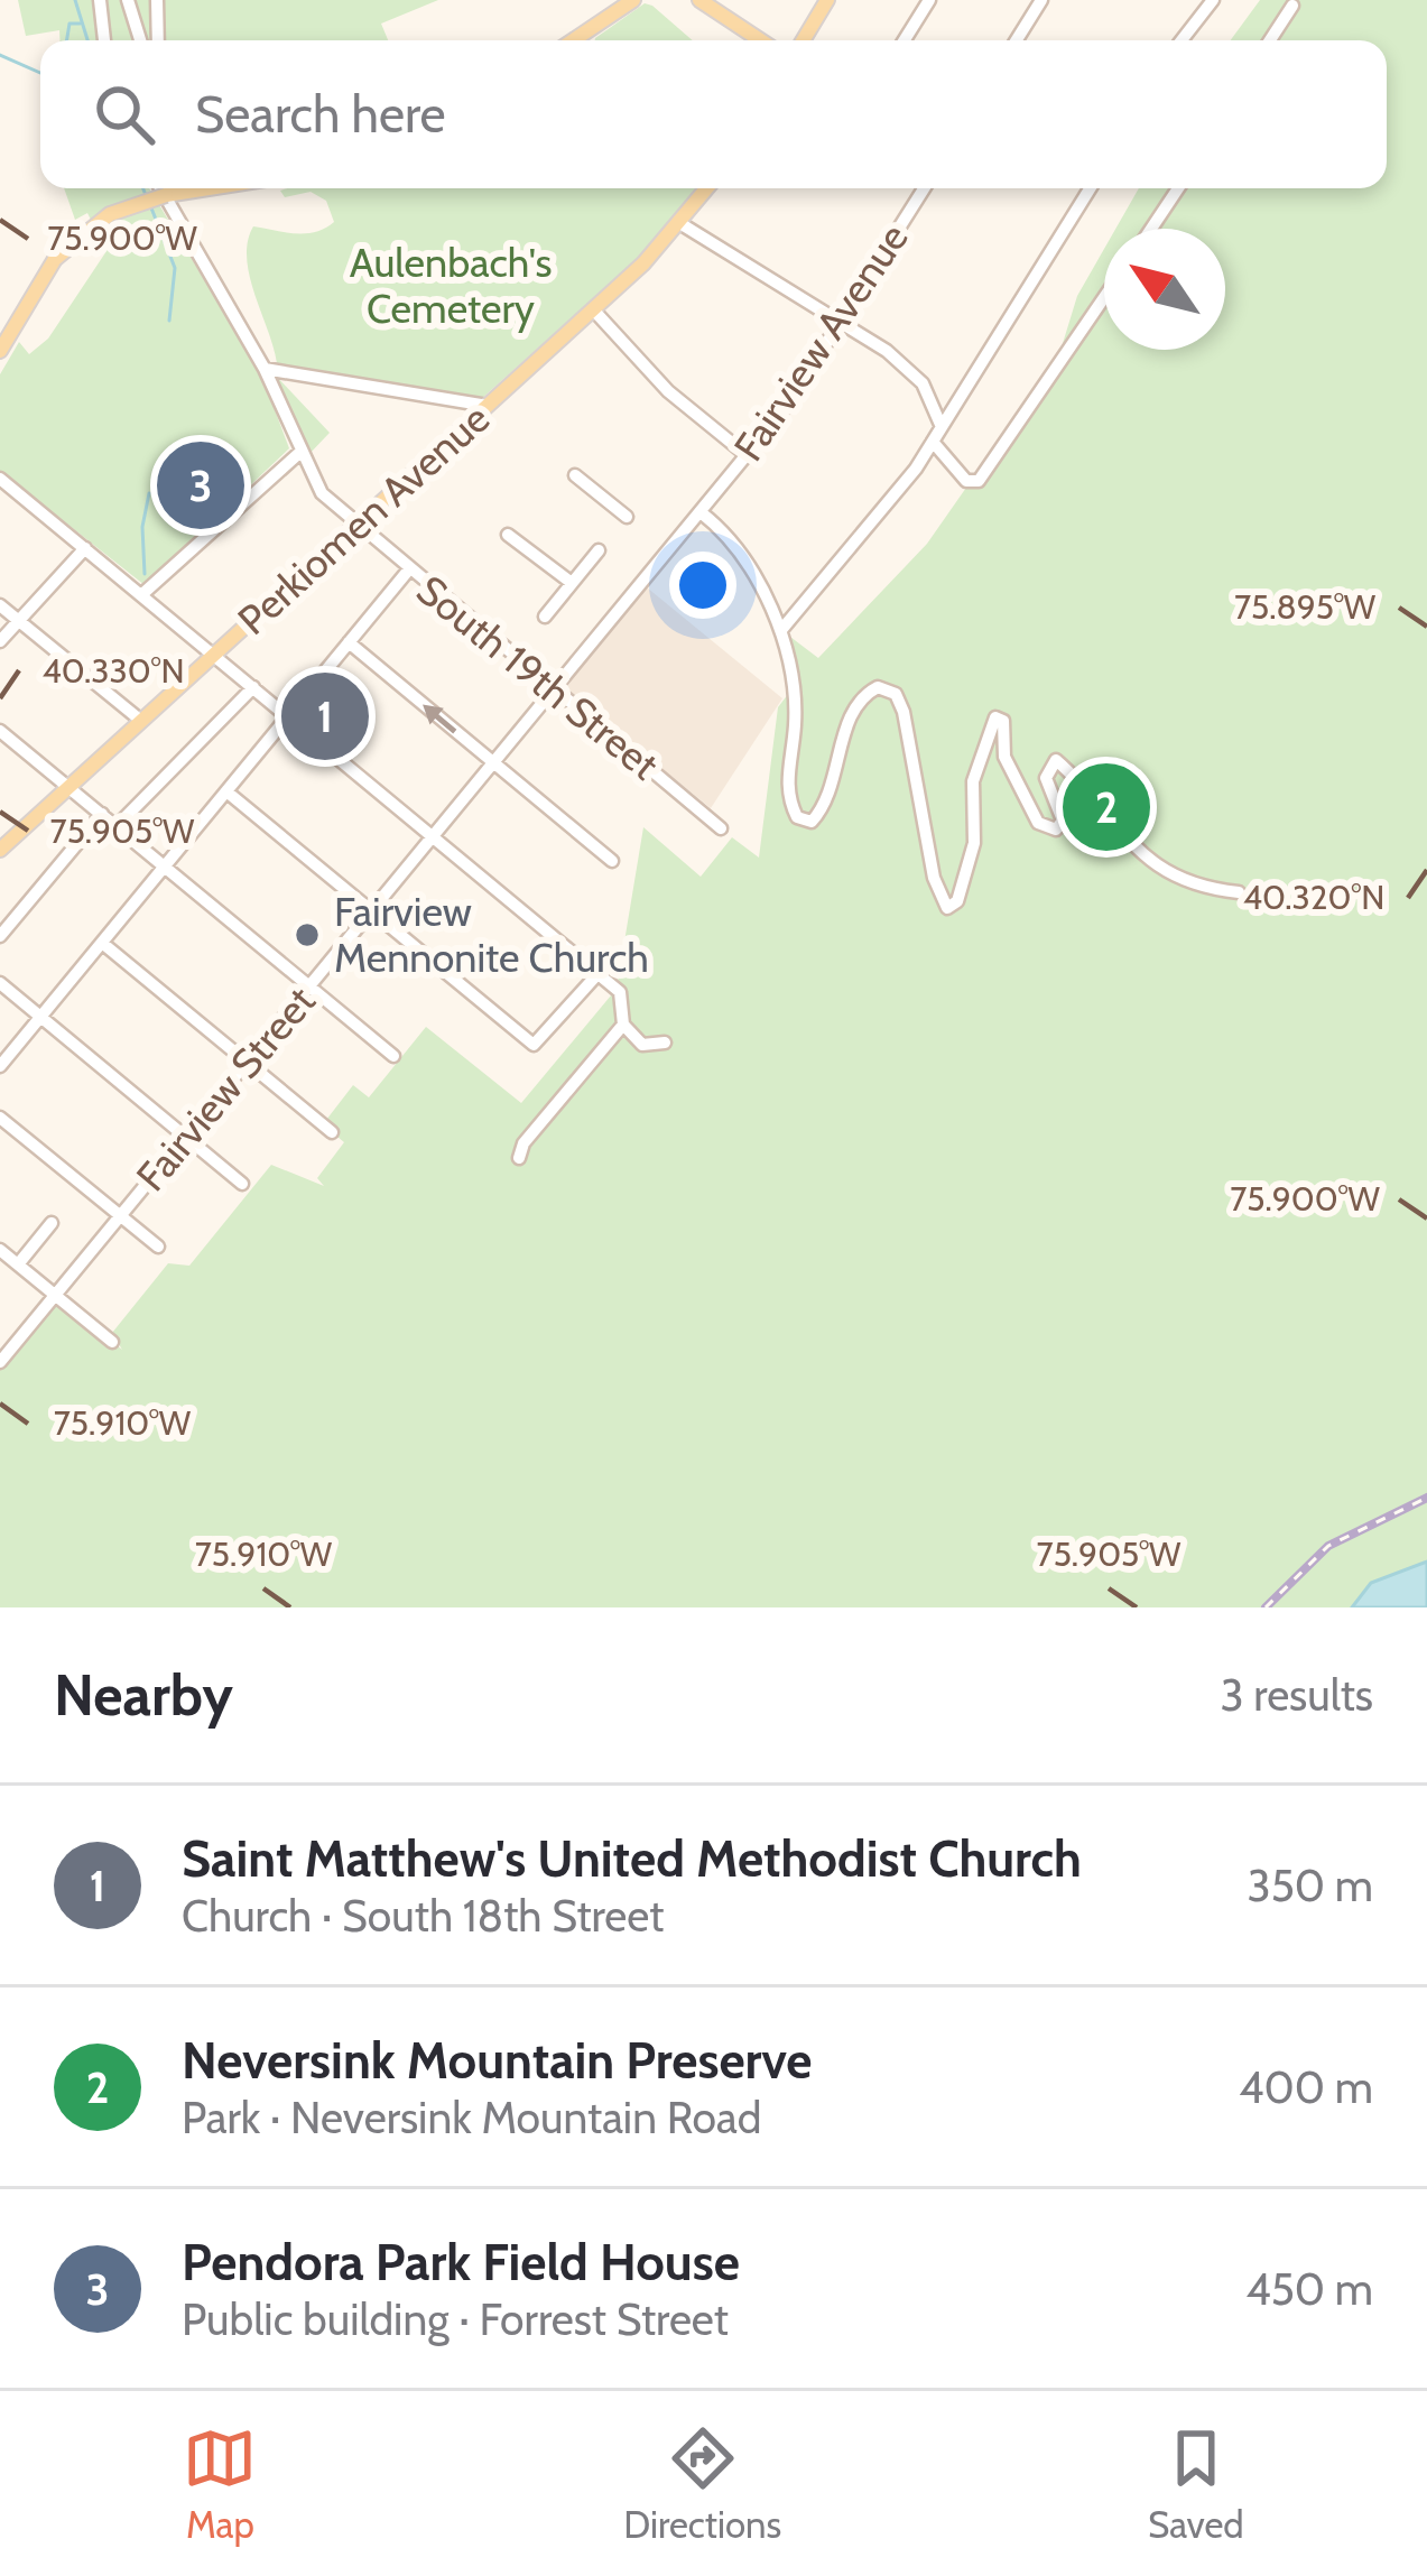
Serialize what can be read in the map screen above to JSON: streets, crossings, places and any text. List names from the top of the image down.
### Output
{
  "streets": {
    "main road": ["Perkiomen Avenue"],
    "street": ["Fairview Avenue", "South 19th Street", "Fairview Street"]
  },
  "crossings": [
    ["Fairview Avenue", "South 19th Street"],
    ["Fairview Avenue", "Fairview Street"],
    ["Perkiomen Avenue", "South 19th Street"],
    ["South 19th Street", "Fairview Street"]
  ],
  "parks": ["Aulenbach's Cemetery"],
  "places": ["Fairview Mennonite Church"],
  "north": "top left",
  "page": {
    "search": "Search here",
    "pins": ["3", "1", "2"],
    "heading": ["Nearby", "3 results"],
    "list": [
      {
        "mark": "1",
        "name": "Saint Matthew's United Methodist Church",
        "note": "Church · South 18th Street",
        "value": "350 m"
      },
      {
        "mark": "2",
        "name": "Neversink Mountain Preserve",
        "note": "Park · Neversink Mountain Road",
        "value": "400 m"
      },
      {
        "mark": "3",
        "name": "Pendora Park Field House",
        "note": "Public building · Forrest Street",
        "value": "450 m"
      }
    ],
    "nav": ["Map", "Directions", "Saved"]
  },
  "coordinates": [
    "75.900°W",
    "75.895°W",
    "40.330°N",
    "75.905°W",
    "40.320°N",
    "75.910°W"
  ]
}
